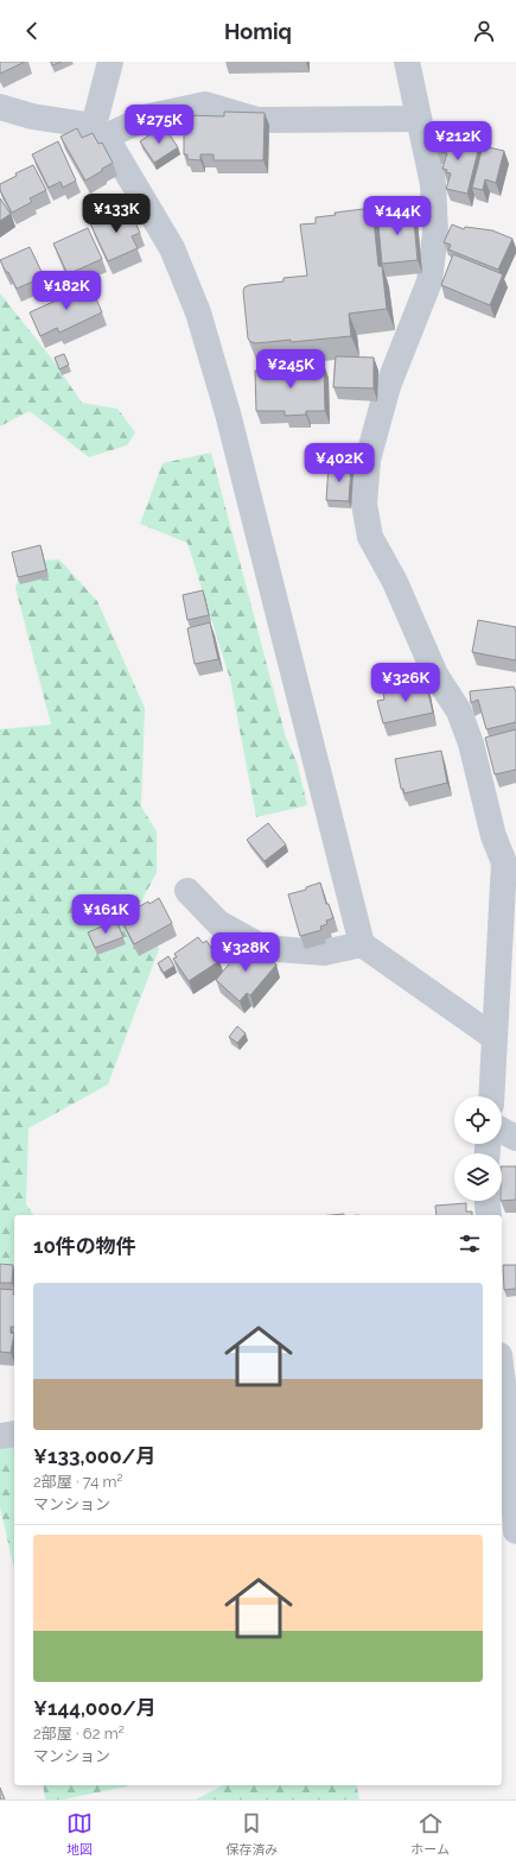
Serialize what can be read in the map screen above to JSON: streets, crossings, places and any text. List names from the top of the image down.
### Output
{
  "page": {
    "header": "Homiq",
    "price": [
      "¥275K",
      "¥212K",
      "¥133K",
      "¥144K",
      "¥182K",
      "¥245K",
      "¥402K",
      "¥326K",
      "¥161K",
      "¥328K"
    ],
    "heading": "10件の物件",
    "list": [
      {
        "name": "¥133,000/月",
        "note": "2部屋 · 74 m² · マンション"
      },
      {
        "name": "¥144,000/月",
        "note": "2部屋 · 62 m² · マンション"
      }
    ],
    "tabs": ["地図", "保存済み", "ホーム"]
  }
}
